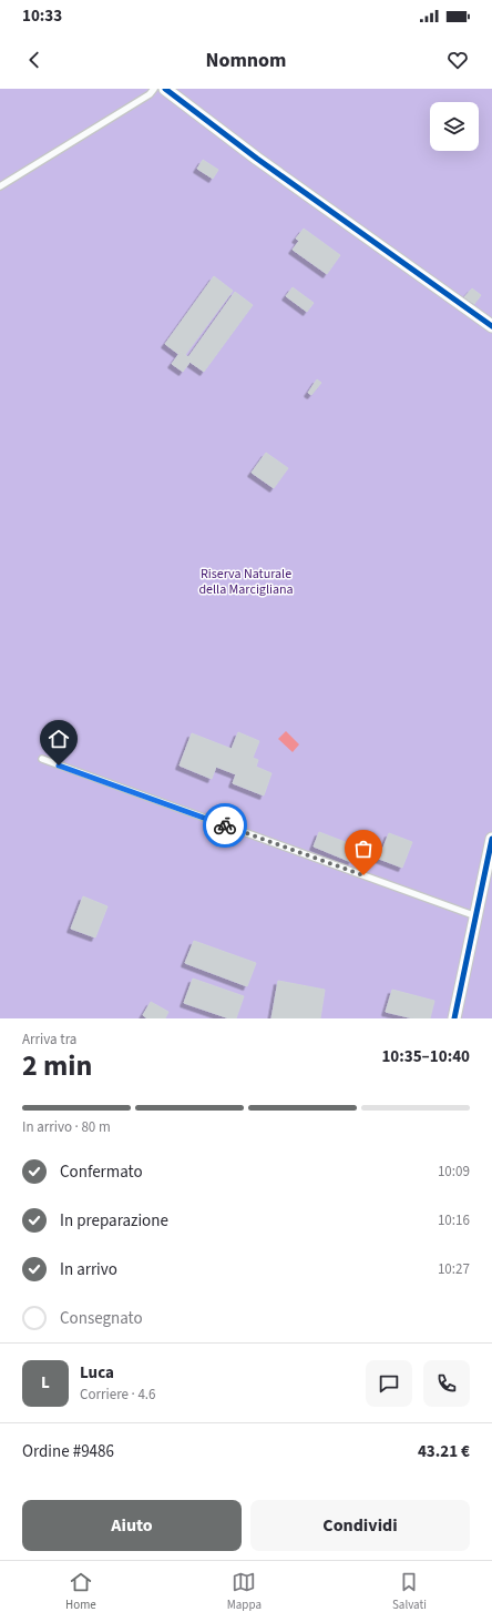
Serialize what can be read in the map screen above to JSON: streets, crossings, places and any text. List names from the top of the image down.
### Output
{
  "parks": ["Riserva Naturale della Marcigliana"],
  "page": {
    "status": "10:33",
    "header": "Nomnom",
    "heading": ["2 min", "Arriva tra", "10:35–10:40"],
    "panel": [
      "Luca",
      "Corriere · 4.6",
      "Ordine #9486",
      "43.21 €"
    ],
    "bar": "In arrivo · 80 m",
    "list": [
      ["Confermato", "10:09"],
      ["In preparazione", "10:16"],
      ["In arrivo", "10:27"],
      "Consegnato"
    ],
    "round": "L",
    "buttons": ["Aiuto", "Condividi"],
    "tabs": ["Home", "Mappa", "Salvati"]
  }
}
